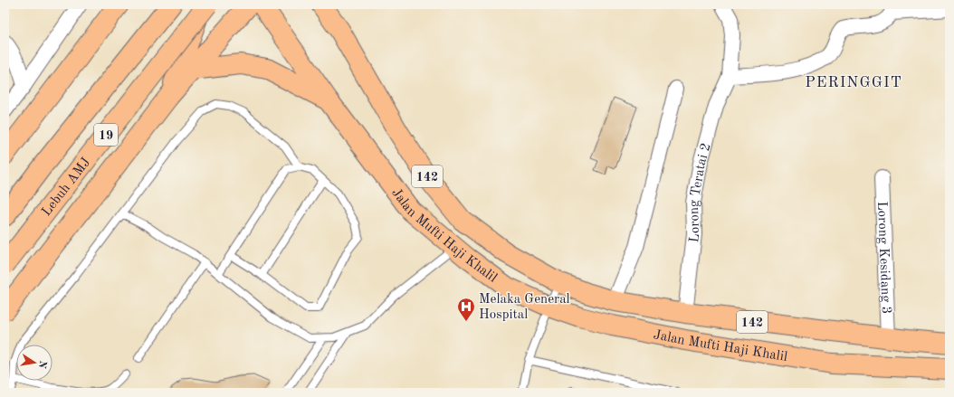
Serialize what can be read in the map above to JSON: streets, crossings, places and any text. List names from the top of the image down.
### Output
{
  "streets": {
    "main road": [
      "19",
      "142",
      "Lebuh AMJ",
      "Jalan Mufti Haji Khalil"
    ],
    "street": ["Lorong Teratai 2", "Lorong Kesidang 3"]
  },
  "crossings": [
    ["Lorong Teratai 2", "Jalan Mufti Haji Khalil"],
    ["Jalan Mufti Haji Khalil", "Lorong Kesidang 3"]
  ],
  "districts": ["PERINGGIT"],
  "places": {
    "hospital": ["Melaka General Hospital"]
  },
  "north": "right"
}
